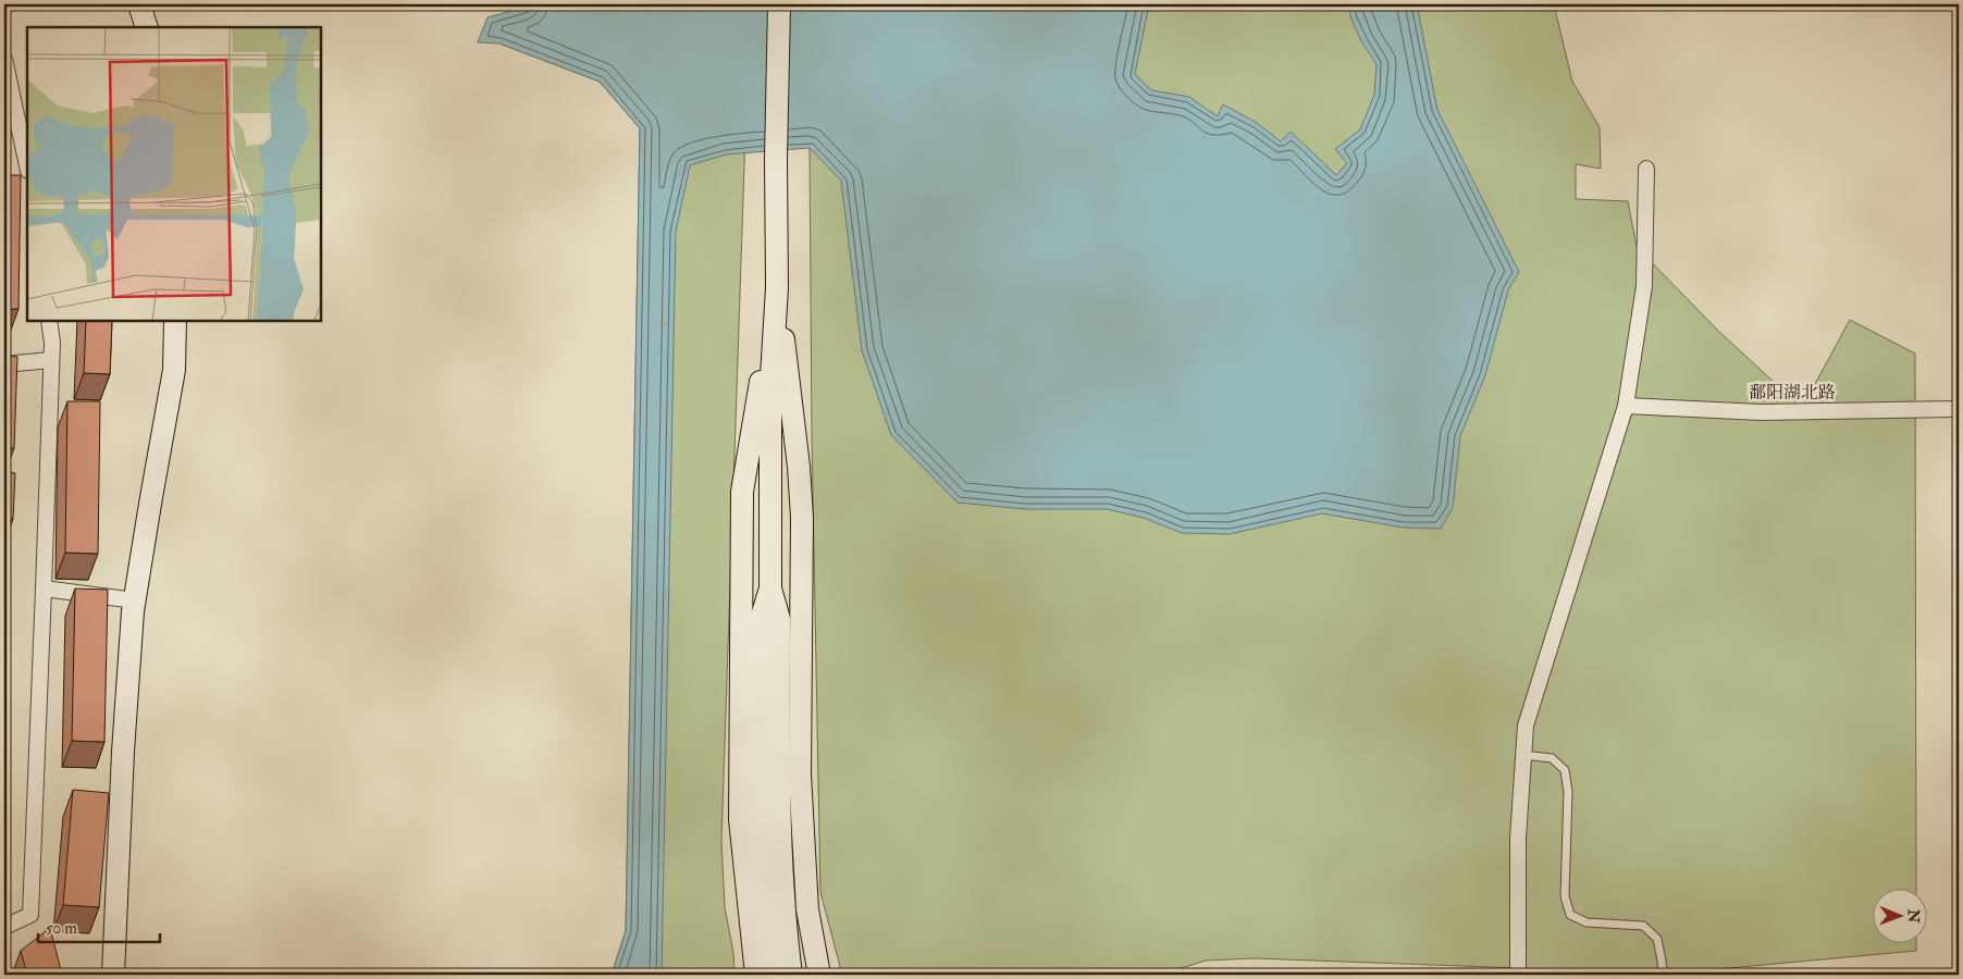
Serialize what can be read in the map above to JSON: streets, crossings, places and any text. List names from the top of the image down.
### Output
{
  "streets": {
    "street": ["鄱阳湖北路"]
  },
  "scale_bar": "50 m",
  "north": "right"
}
